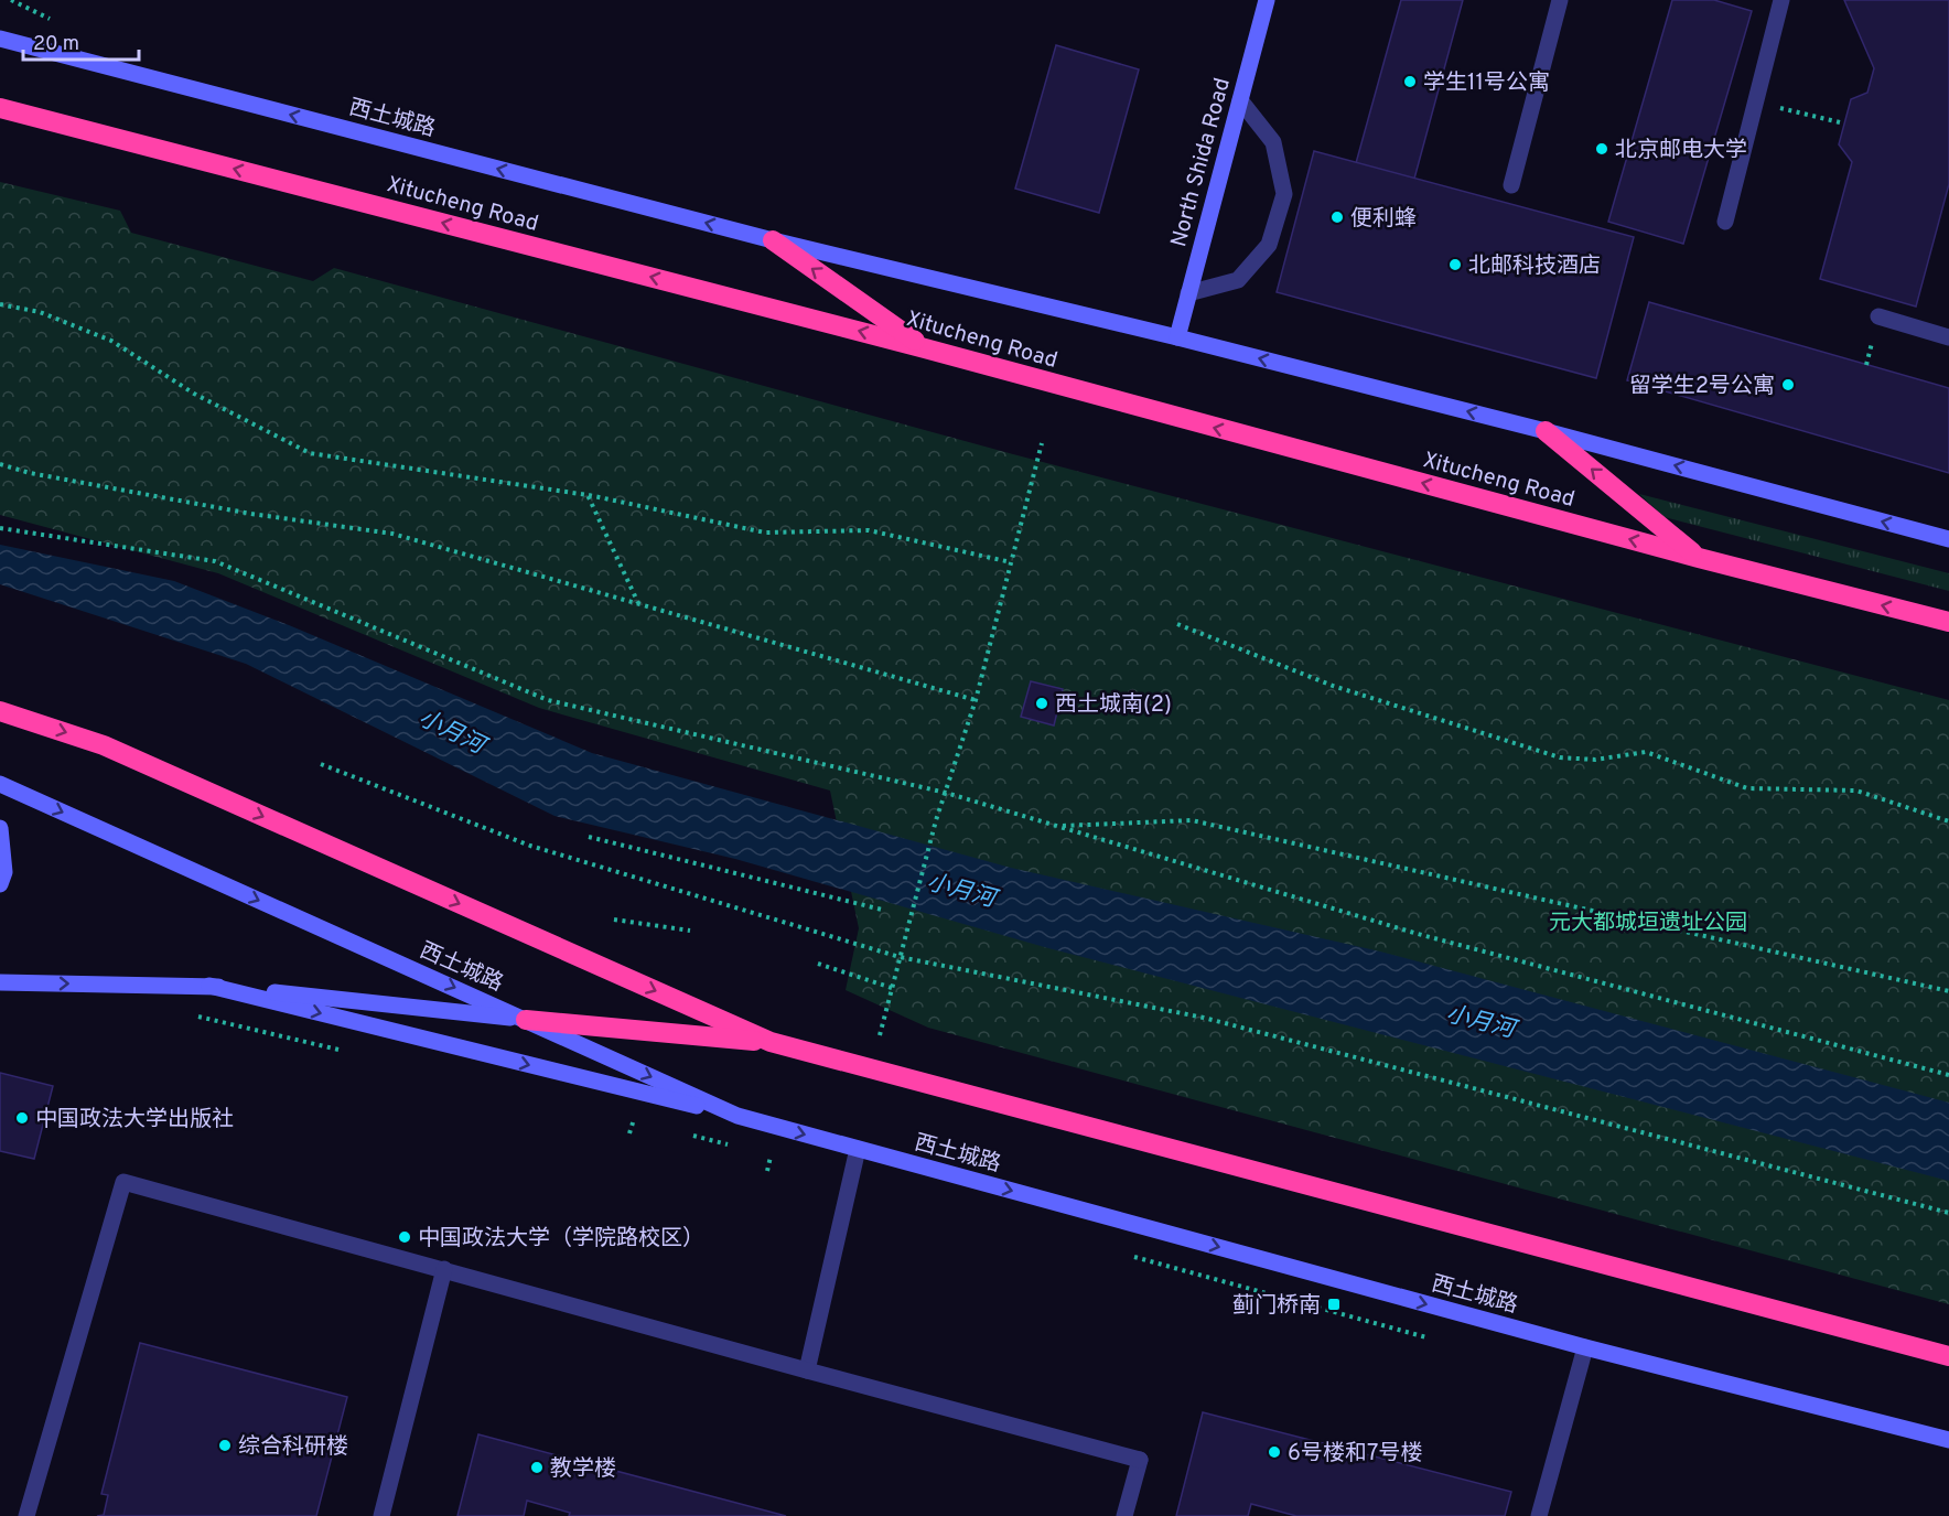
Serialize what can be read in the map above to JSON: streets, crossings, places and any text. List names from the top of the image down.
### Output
{
  "streets": {
    "highway": ["Xitucheng Road"],
    "street": ["西土城路", "North Shida Road"]
  },
  "crossings": [
    ["西土城路", "Xitucheng Road"],
    ["North Shida Road", "Xitucheng Road"]
  ],
  "one_way": ["Xitucheng Road"],
  "water": ["小月河"],
  "parks": ["元大都城垣遗址公园"],
  "places": {
    "other": [
      "学生11号公寓",
      "北京邮电大学",
      "便利蜂",
      "北邮科技酒店",
      "留学生2号公寓",
      "西土城南(2)",
      "中国政法大学出版社",
      "中国政法大学（学院路校区）",
      "综合科研楼",
      "6号楼和7号楼",
      "教学楼"
    ],
    "transit": ["蓟门桥南"]
  },
  "scale_bar": "20 m"
}
